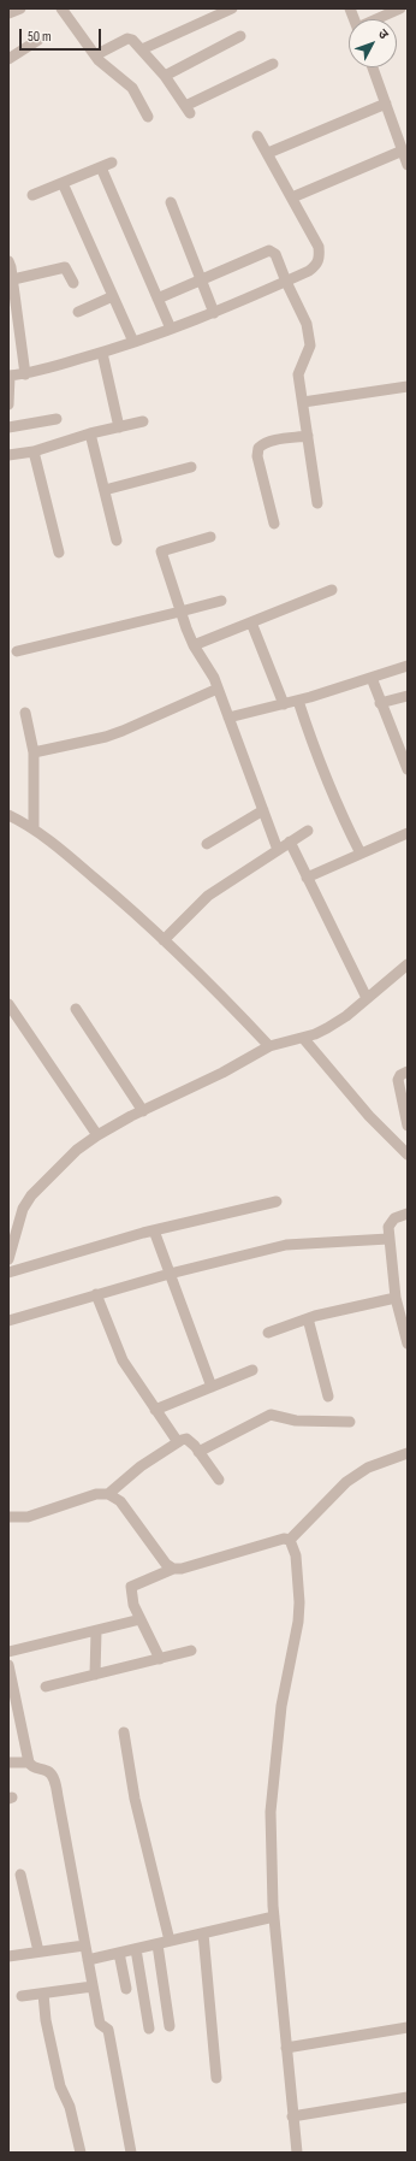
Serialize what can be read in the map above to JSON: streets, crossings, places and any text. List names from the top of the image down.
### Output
{
  "scale_bar": "50 m",
  "north": "top right"
}
